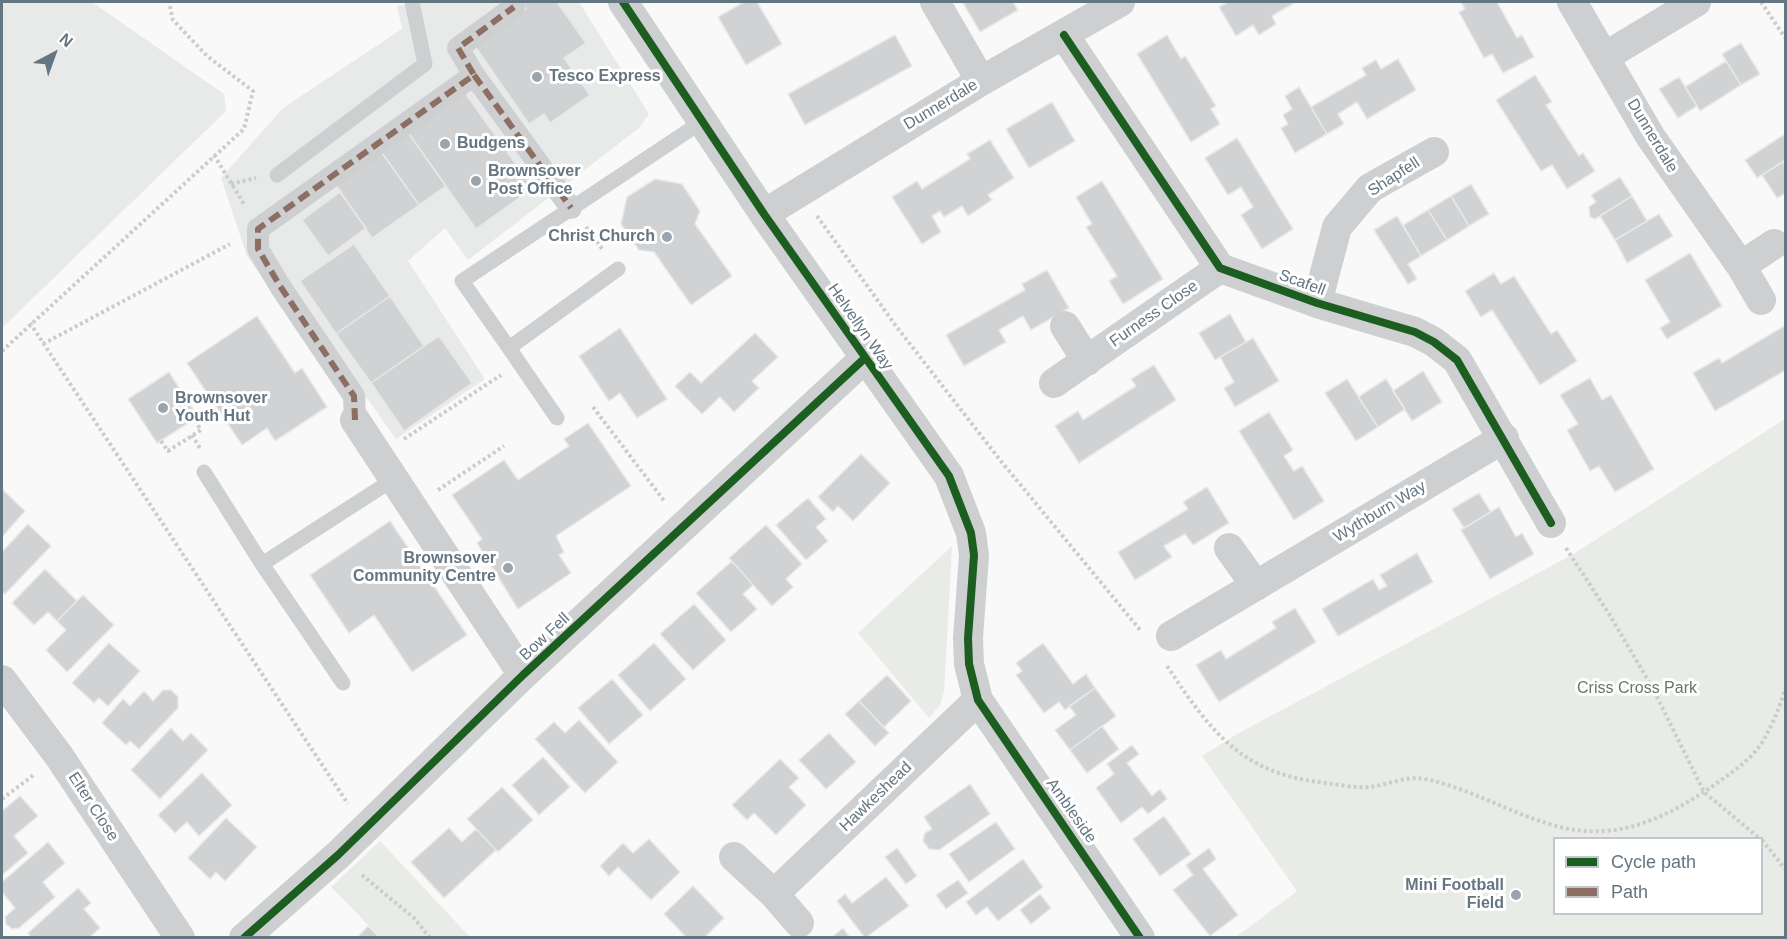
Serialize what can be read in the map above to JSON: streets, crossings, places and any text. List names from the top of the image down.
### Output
{
  "streets": {
    "street": [
      "Dunnerdale",
      "Shapfell",
      "Scafell",
      "Furness Close",
      "Helvellyn Way",
      "Wythburn Way",
      "Bow Fell",
      "Hawkeshead",
      "Elter Close",
      "Ambleside"
    ]
  },
  "crossings": [
    ["Dunnerdale", "Helvellyn Way"],
    ["Shapfell", "Scafell"],
    ["Scafell", "Furness Close"],
    ["Scafell", "Wythburn Way"],
    ["Helvellyn Way", "Bow Fell"],
    ["Helvellyn Way", "Hawkeshead"],
    ["Helvellyn Way", "Ambleside"],
    ["Hawkeshead", "Ambleside"]
  ],
  "parks": ["Criss Cross Park"],
  "places": [
    "Tesco Express",
    "Budgens",
    "Brownsover Post Office",
    "Christ Church",
    "Brownsover Youth Hut",
    "Brownsover Community Centre",
    "Mini Football Field"
  ],
  "legend": ["Cycle path", "Path"],
  "north": "top right"
}
